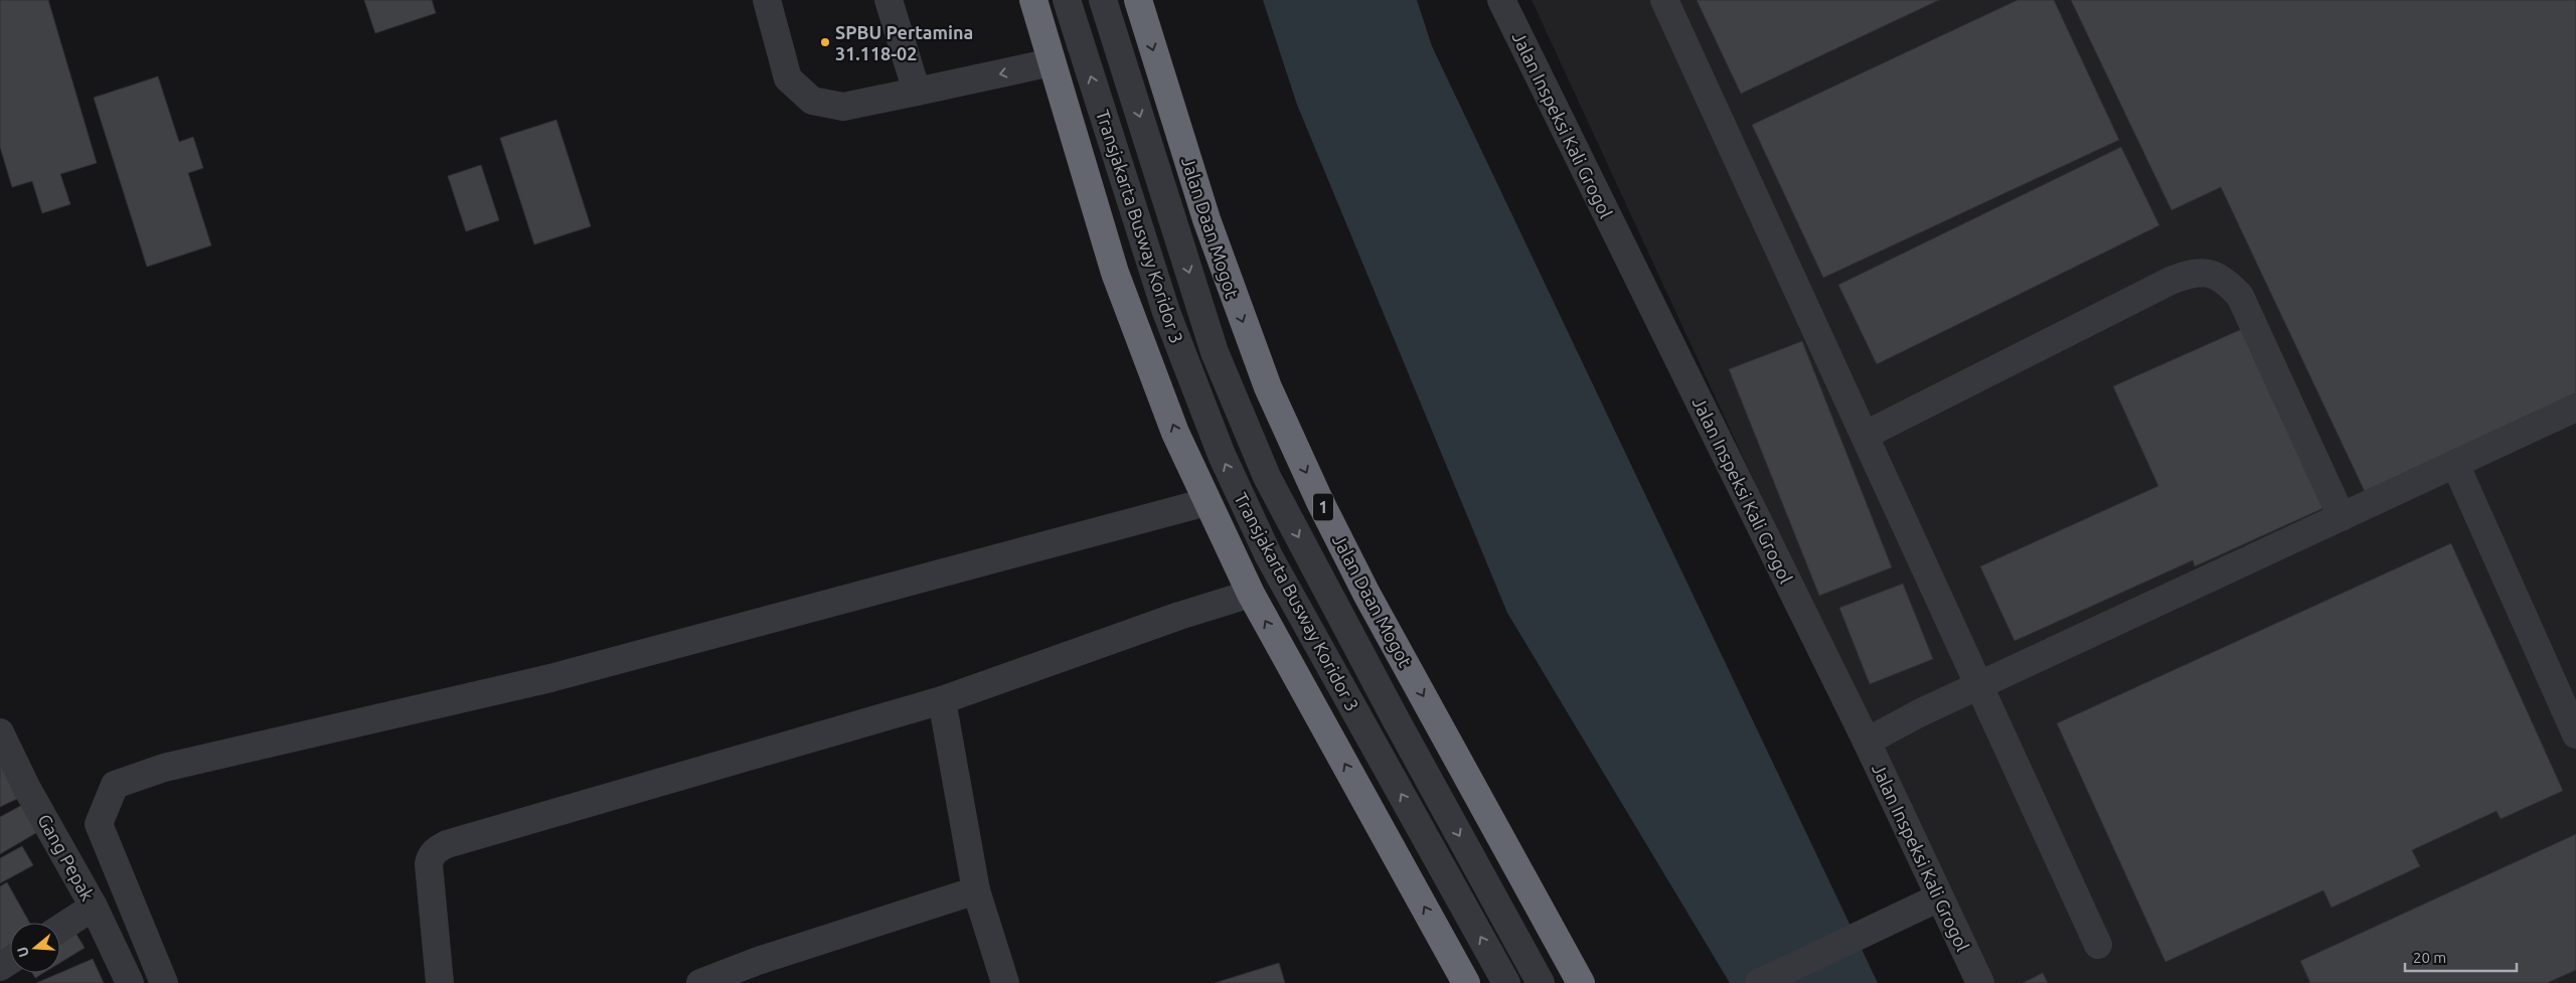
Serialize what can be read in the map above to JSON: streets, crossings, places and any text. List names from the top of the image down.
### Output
{
  "streets": {
    "highway": ["Jalan Daan Mogot", "1"],
    "street": ["Jalan Inspeksi Kali Grogol", "Transjakarta Busway Koridor 3", "Gang Pepak"]
  },
  "places": ["SPBU Pertamina 31.118-02"],
  "scale_bar": "20 m",
  "north": "left"
}
